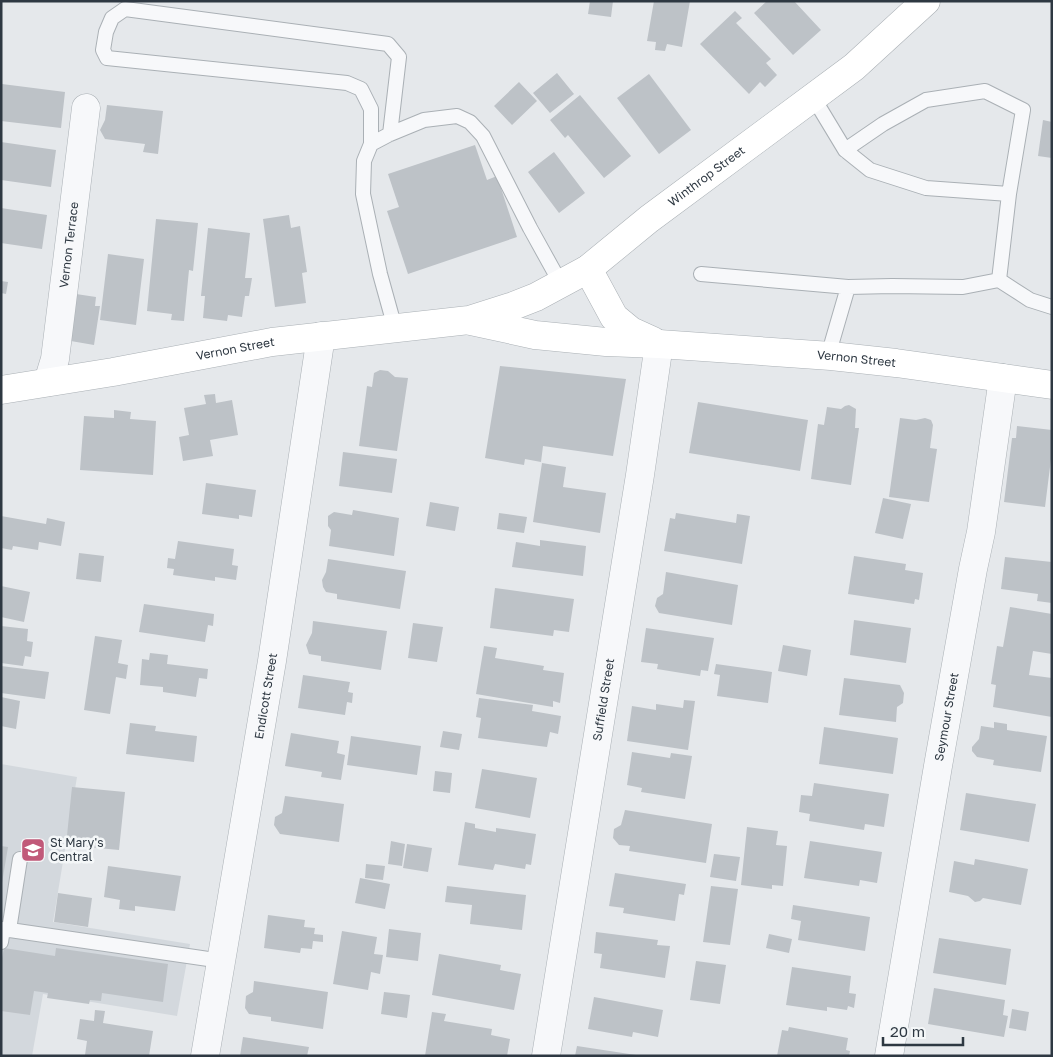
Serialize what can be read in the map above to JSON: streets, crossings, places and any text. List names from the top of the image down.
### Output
{
  "streets": {
    "main road": ["Winthrop Street", "Vernon Street"],
    "street": [
      "Vernon Terrace",
      "Endicott Street",
      "Suffield Street",
      "Seymour Street"
    ]
  },
  "crossings": [
    ["Winthrop Street", "Vernon Street"],
    ["Vernon Terrace", "Vernon Street"],
    ["Vernon Street", "Endicott Street"],
    ["Vernon Street", "Suffield Street"],
    ["Vernon Street", "Seymour Street"]
  ],
  "places": {
    "school or university": ["St Mary's Central"]
  },
  "scale_bar": "20 m"
}
